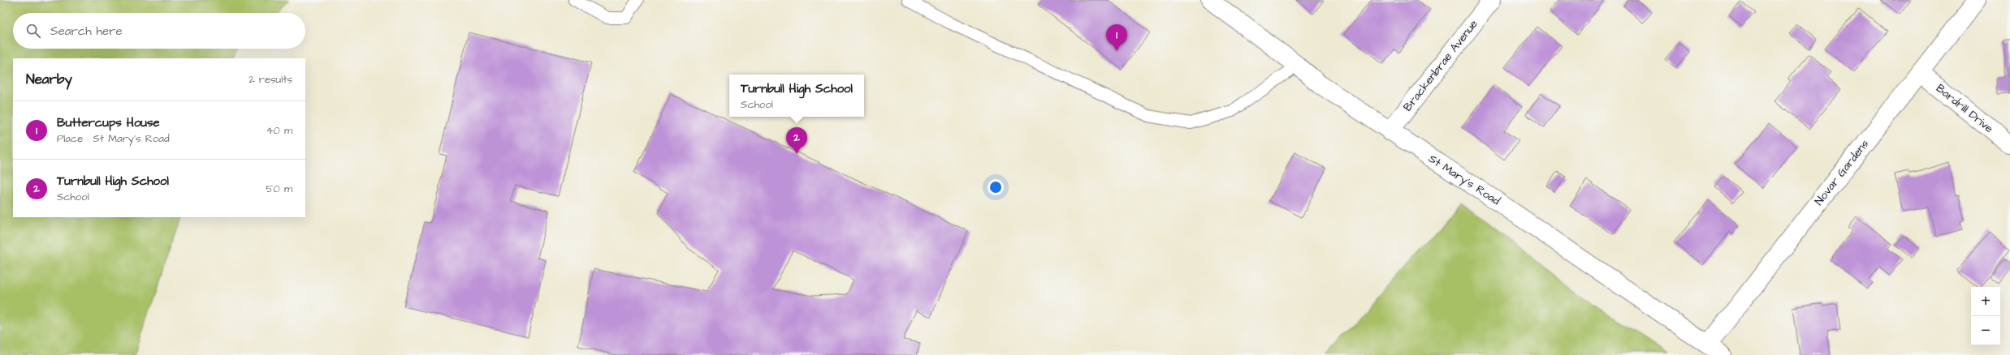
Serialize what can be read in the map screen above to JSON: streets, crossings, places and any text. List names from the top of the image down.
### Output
{
  "streets": {
    "street": [
      "Brackenbrae Avenue",
      "Bardrill Drive",
      "Novar Gardens",
      "St Mary's Road"
    ]
  },
  "crossings": [
    ["Brackenbrae Avenue", "St Mary's Road"],
    ["Bardrill Drive", "Novar Gardens"],
    ["Novar Gardens", "St Mary's Road"]
  ],
  "page": {
    "search": "Search here",
    "pins": ["1", "2"],
    "heading": ["Nearby", "2 results"],
    "popup": ["Turnbull High School", "School"],
    "list": [
      {
        "mark": "1",
        "name": "Buttercups House",
        "note": "Place · St Mary's Road",
        "value": "40 m"
      },
      {
        "mark": "2",
        "name": "Turnbull High School",
        "note": "School",
        "value": "50 m"
      }
    ],
    "map_buttons": ["+", "−"]
  }
}
